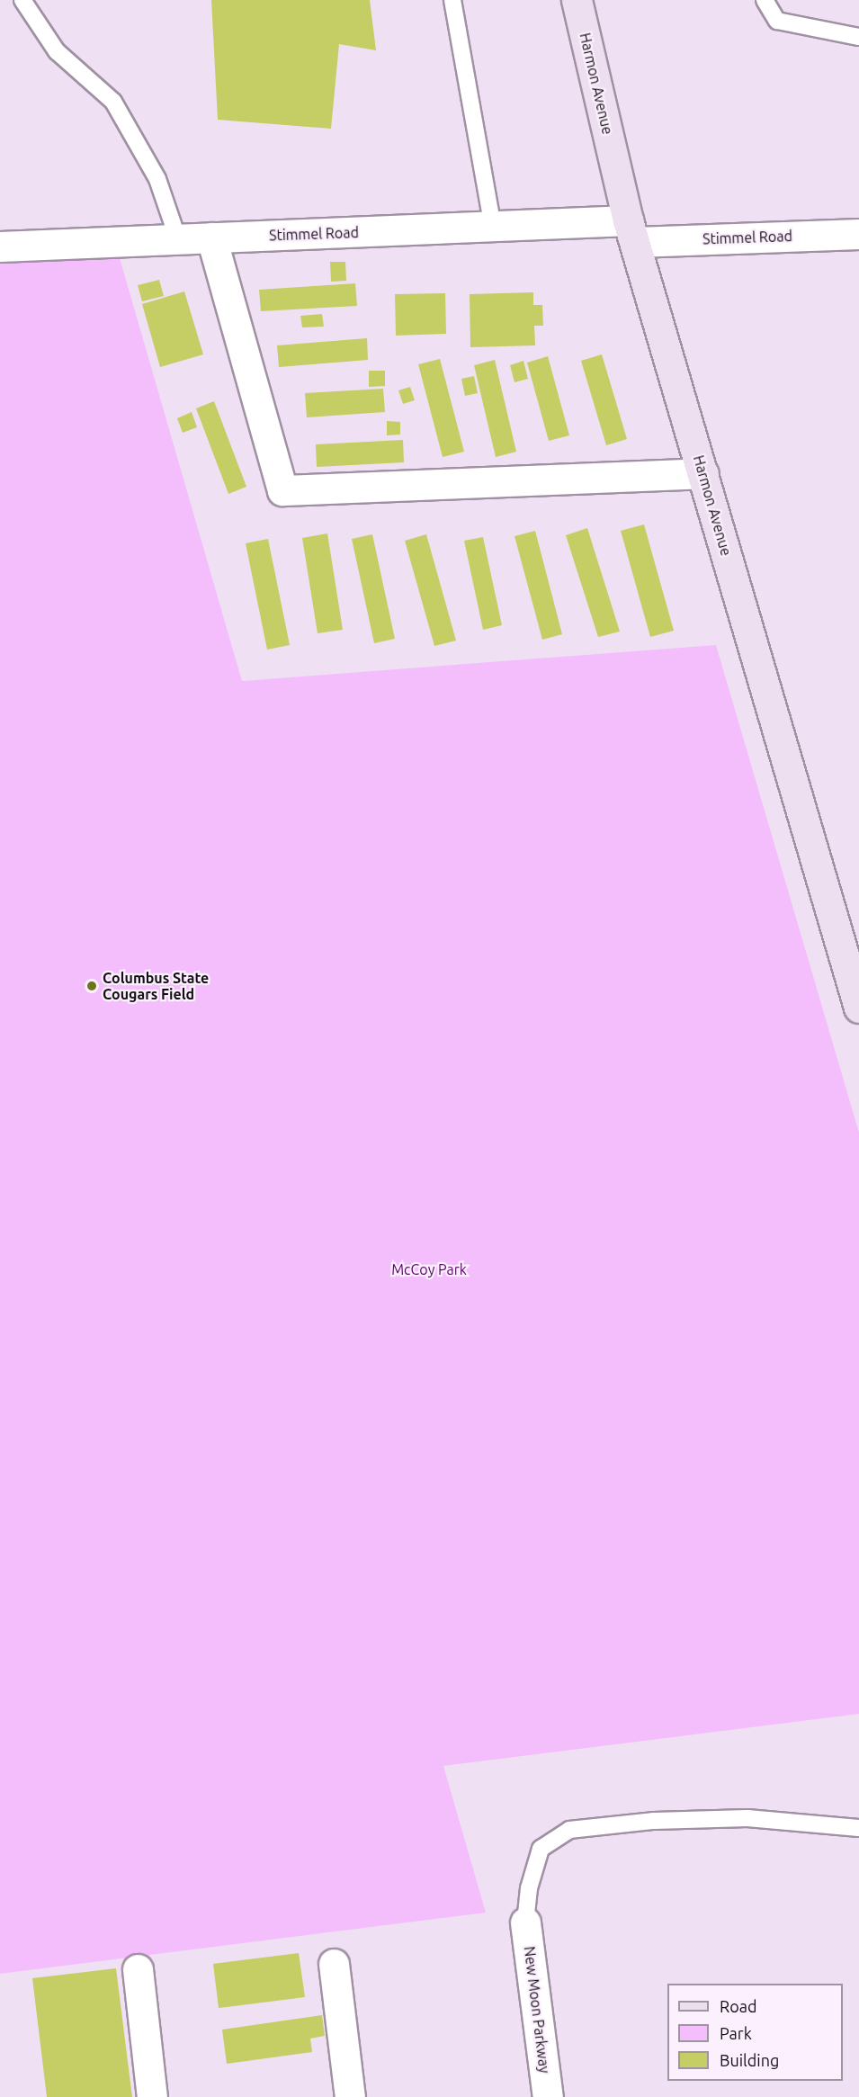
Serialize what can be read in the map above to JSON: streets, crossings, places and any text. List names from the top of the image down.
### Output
{
  "streets": {
    "main road": ["Harmon Avenue"],
    "street": ["Stimmel Road", "New Moon Parkway"]
  },
  "crossings": [
    ["Harmon Avenue", "Stimmel Road"]
  ],
  "parks": ["McCoy Park"],
  "places": ["Columbus State Cougars Field"],
  "legend": ["Road", "Park", "Building"]
}
